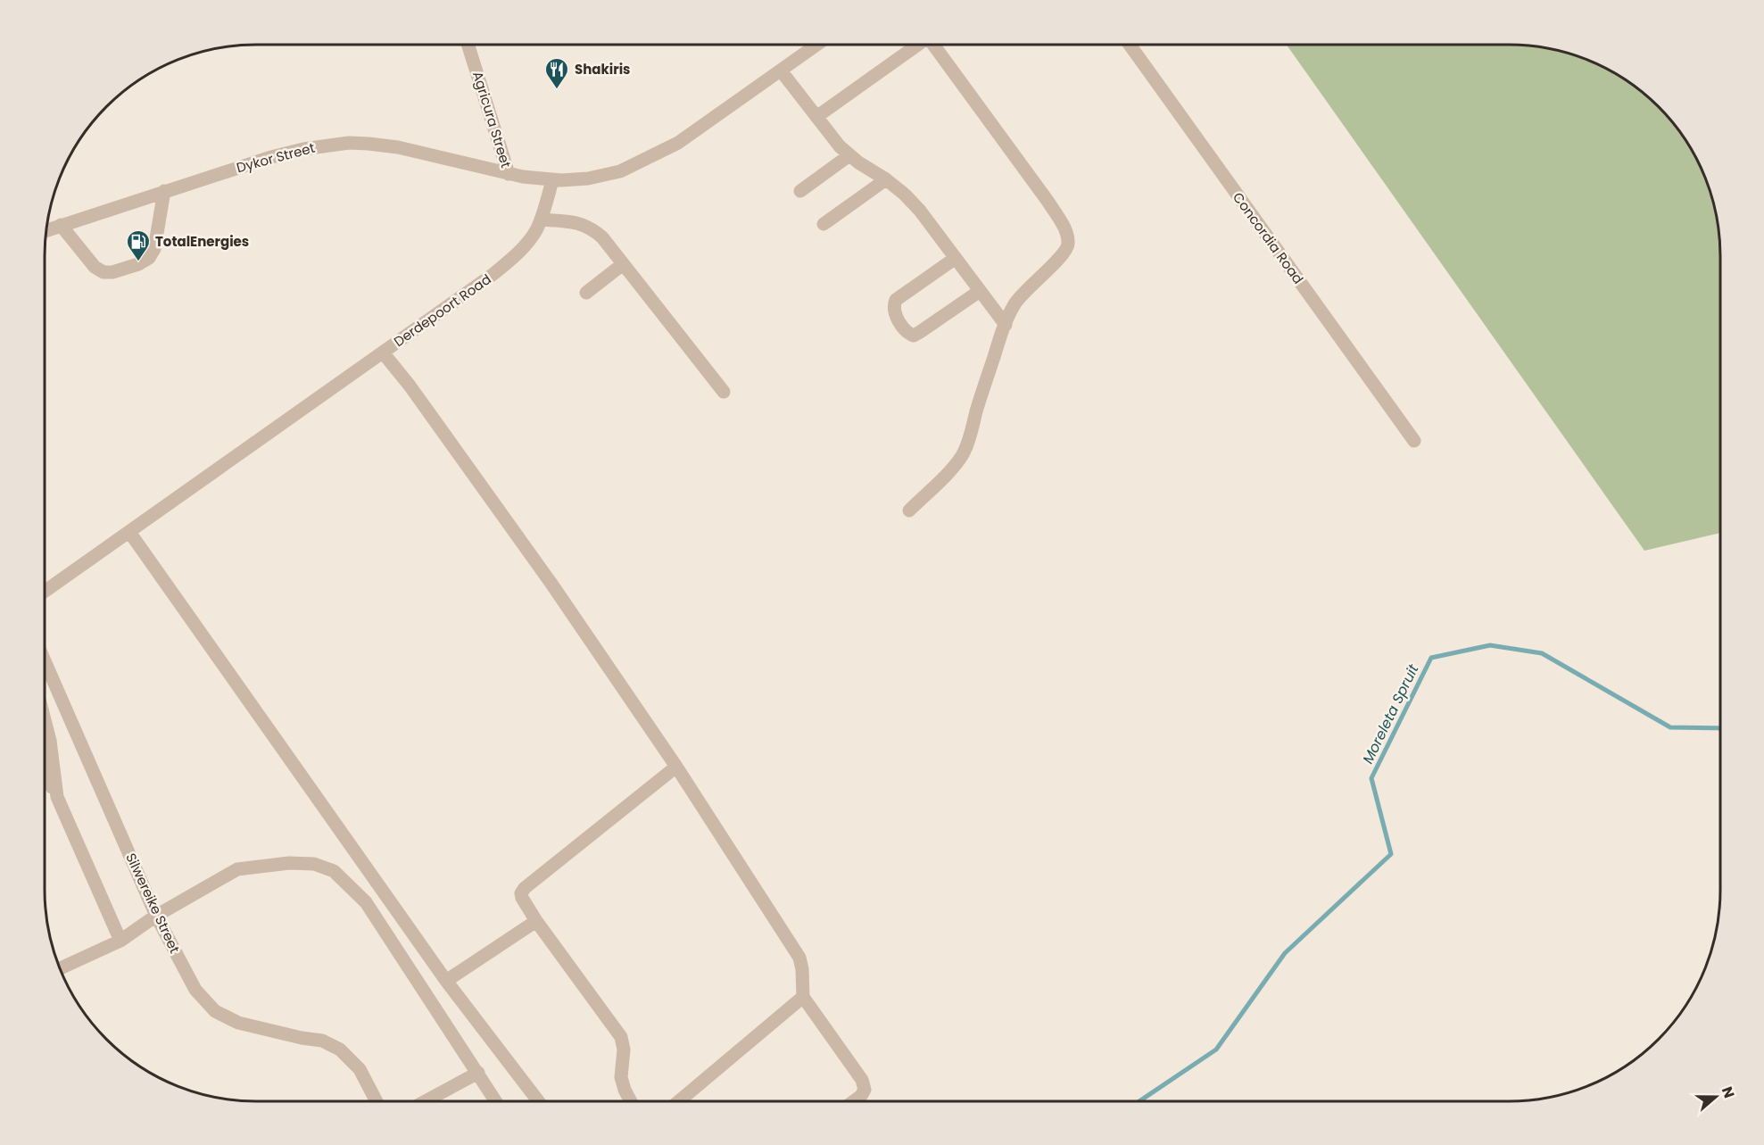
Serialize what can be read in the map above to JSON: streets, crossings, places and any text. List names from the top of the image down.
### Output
{
  "streets": {
    "street": [
      "Agricura Street",
      "Dykor Street",
      "Concordia Road",
      "Derdepoort Road",
      "Silwereike Street"
    ]
  },
  "crossings": [
    ["Agricura Street", "Dykor Street"],
    ["Dykor Street", "Derdepoort Road"]
  ],
  "water": ["Moreleta Spruit"],
  "places": {
    "restaurant": ["Shakiris"],
    "fuel station": ["TotalEnergies"]
  },
  "north": "right"
}
